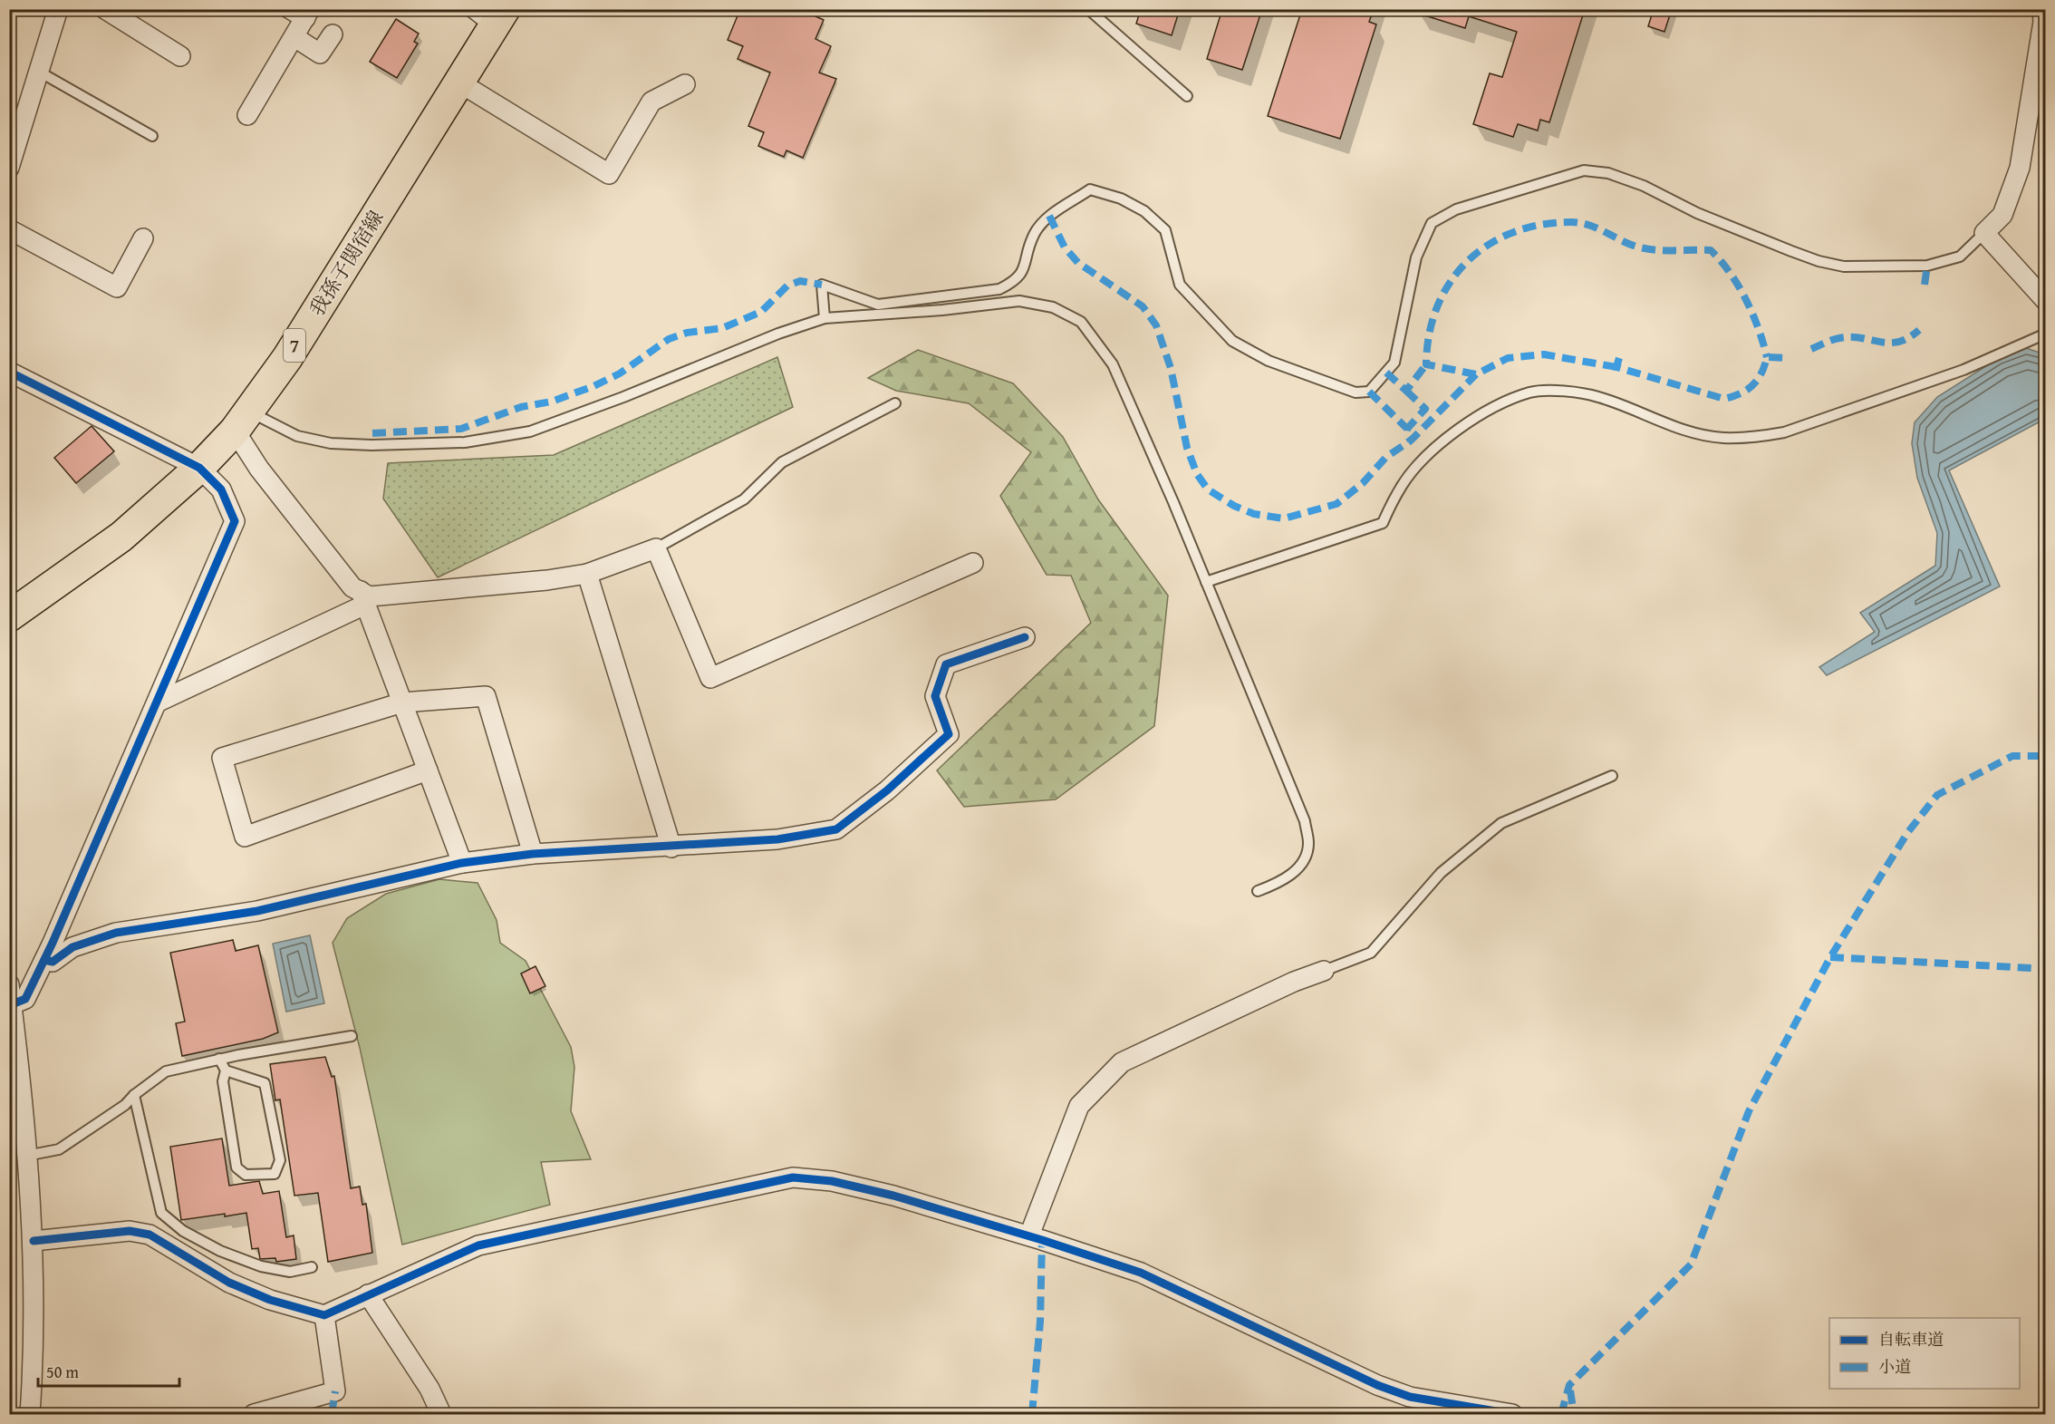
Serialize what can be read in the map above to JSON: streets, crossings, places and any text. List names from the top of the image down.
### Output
{
  "streets": {
    "main road": ["我孫子関宿線", "7"]
  },
  "legend": ["自転車道", "小道"],
  "scale_bar": "50 m"
}
